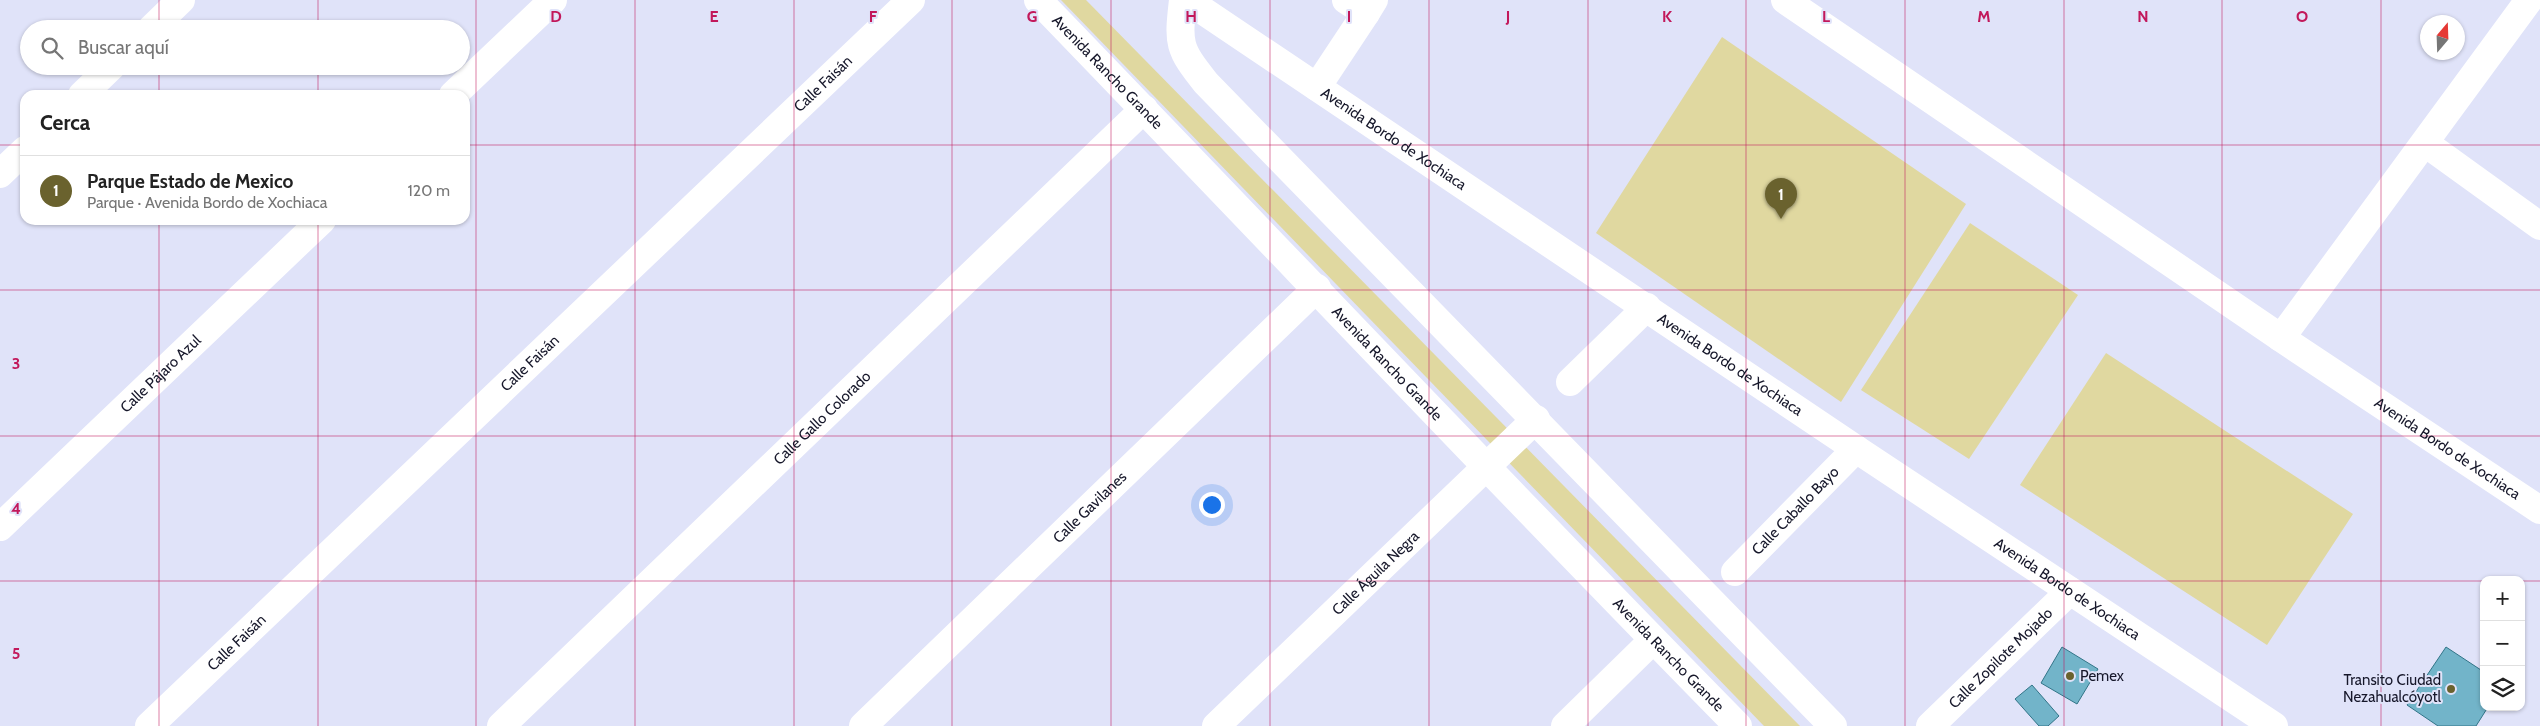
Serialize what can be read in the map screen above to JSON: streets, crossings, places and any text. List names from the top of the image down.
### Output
{
  "streets": {
    "street": [
      "Avenida Rancho Grande",
      "Calle Faisán",
      "Avenida Bordo de Xochiaca",
      "Calle Pájaro Azul",
      "Calle Gallo Colorado",
      "Calle Gavilanes",
      "Calle Caballo Bayo",
      "Calle Águila Negra",
      "Calle Zopilote Mojado"
    ]
  },
  "crossings": [
    ["Avenida Rancho Grande", "Calle Gallo Colorado"],
    ["Avenida Rancho Grande", "Calle Gavilanes"],
    ["Avenida Rancho Grande", "Calle Águila Negra"],
    ["Avenida Bordo de Xochiaca", "Calle Caballo Bayo"],
    ["Avenida Bordo de Xochiaca", "Calle Zopilote Mojado"]
  ],
  "places": ["Pemex", "Transito Ciudad Nezahualcóyotl"],
  "north": "top",
  "page": {
    "search": "Buscar aquí",
    "heading": "Cerca",
    "list": [
      {
        "mark": "1",
        "name": "Parque Estado de Mexico",
        "note": "Parque · Avenida Bordo de Xochiaca",
        "value": "120 m"
      }
    ],
    "pins": "1",
    "map_buttons": ["+", "−"]
  },
  "grid": {
    "columns": [
      "D",
      "E",
      "F",
      "G",
      "H",
      "I",
      "J",
      "K",
      "L",
      "M",
      "N",
      "O"
    ],
    "rows": ["3", "4", "5"]
  }
}
